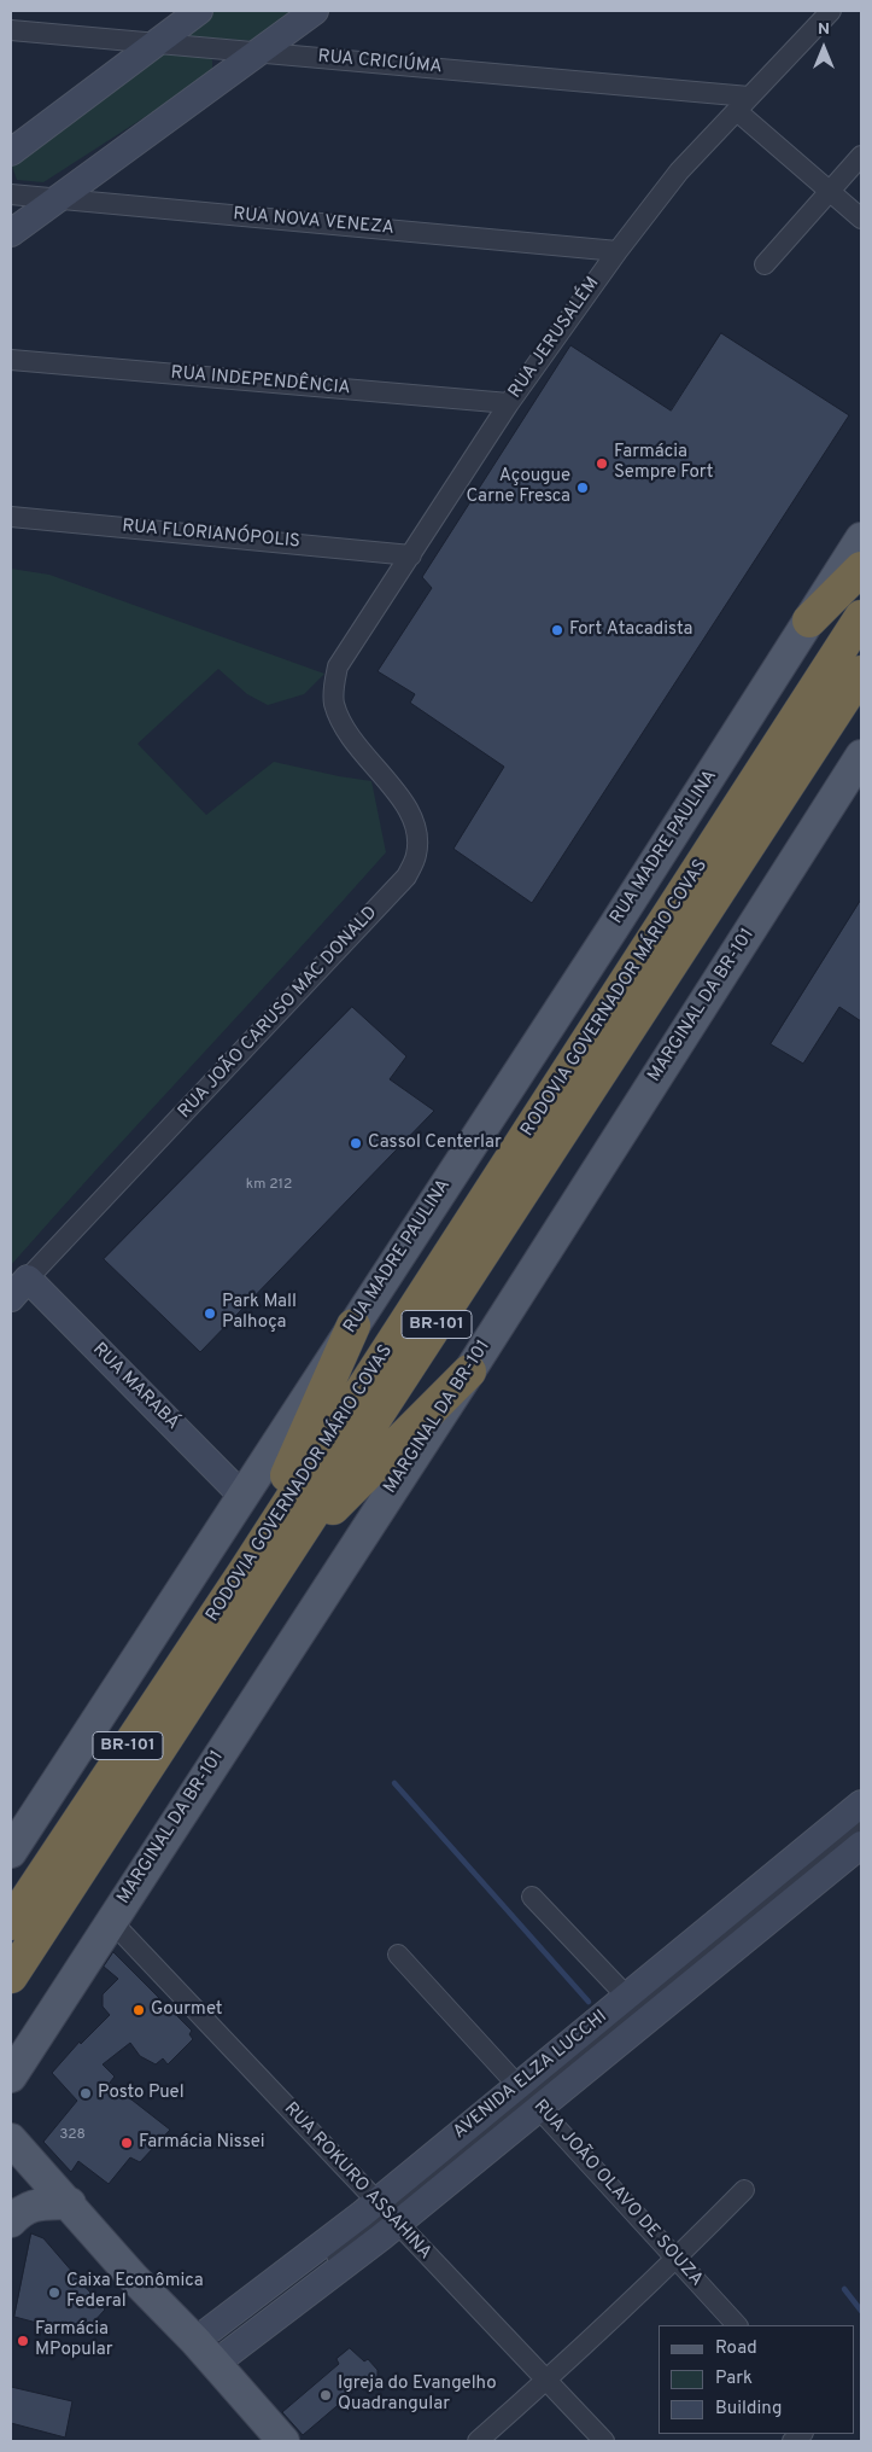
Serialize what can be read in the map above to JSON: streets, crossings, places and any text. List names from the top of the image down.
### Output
{
  "streets": {
    "highway": ["RODOVIA GOVERNADOR MÁRIO COVAS", "BR-101"],
    "main road": [
      "RUA MADRE PAULINA",
      "MARGINAL DA BR-101",
      "RUA MARABÁ",
      "AVENIDA ELZA LUCCHI"
    ],
    "street": [
      "RUA CRICIÚMA",
      "RUA NOVA VENEZA",
      "RUA JERUSALÉM",
      "RUA INDEPENDÊNCIA",
      "RUA FLORIANÓPOLIS",
      "RUA JOÃO CARUSO MAC DONALD",
      "RUA ROKURO ASSAHINA",
      "RUA JOÃO OLAVO DE SOUZA"
    ]
  },
  "crossings": [
    ["RUA CRICIÚMA", "RUA JERUSALÉM"],
    ["RUA NOVA VENEZA", "RUA JERUSALÉM"],
    ["RUA JERUSALÉM", "RUA INDEPENDÊNCIA"],
    ["RUA JERUSALÉM", "RUA FLORIANÓPOLIS"],
    ["RUA JERUSALÉM", "RUA JOÃO CARUSO MAC DONALD"],
    ["RUA MADRE PAULINA", "RUA MARABÁ"],
    ["MARGINAL DA BR-101", "RUA ROKURO ASSAHINA"],
    ["RUA JOÃO CARUSO MAC DONALD", "RUA MARABÁ"],
    ["AVENIDA ELZA LUCCHI", "RUA ROKURO ASSAHINA"],
    ["AVENIDA ELZA LUCCHI", "RUA JOÃO OLAVO DE SOUZA"]
  ],
  "places": [
    "Farmácia Sempre Fort",
    "Açougue Carne Fresca",
    "Fort Atacadista",
    "Cassol Centerlar",
    "Park Mall Palhoça",
    "Gourmet",
    "Posto Puel",
    "Farmácia Nissei",
    "Caixa Econômica Federal",
    "Farmácia MPopular",
    "Igreja do Evangelho Quadrangular"
  ],
  "house_numbers": ["km 212", "328"],
  "legend": ["Road", "Park", "Building"],
  "north": "top"
}
